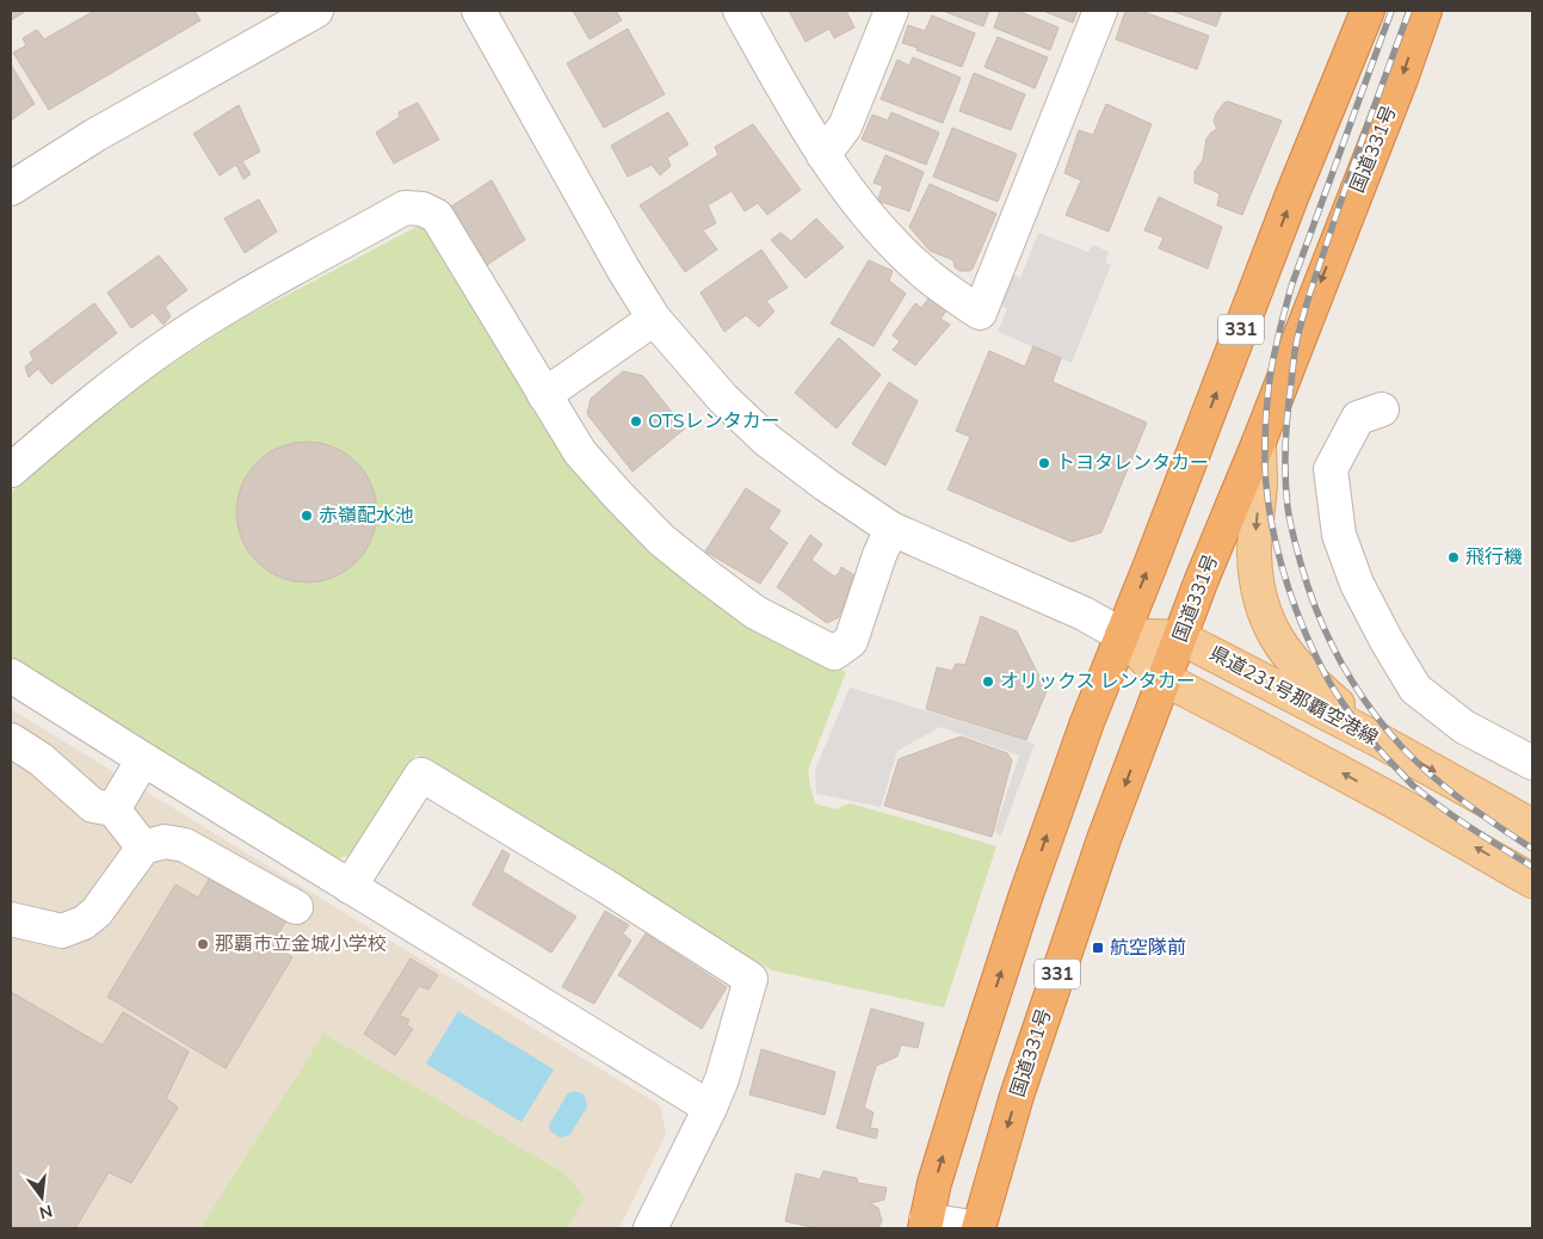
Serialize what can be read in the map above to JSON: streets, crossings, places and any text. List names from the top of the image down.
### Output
{
  "streets": {
    "highway": ["国道331号", "331"],
    "main road": ["県道231号那覇空港線"]
  },
  "crossings": [
    ["国道331号", "県道231号那覇空港線"],
    ["331", "県道231号那覇空港線"]
  ],
  "places": {
    "other": [
      "OTSレンタカー",
      "トヨタレンタカー",
      "赤嶺配水池",
      "飛行機",
      "オリックス レンタカー",
      "那覇市立金城小学校"
    ],
    "transit": ["航空隊前"]
  },
  "north": "bottom"
}
